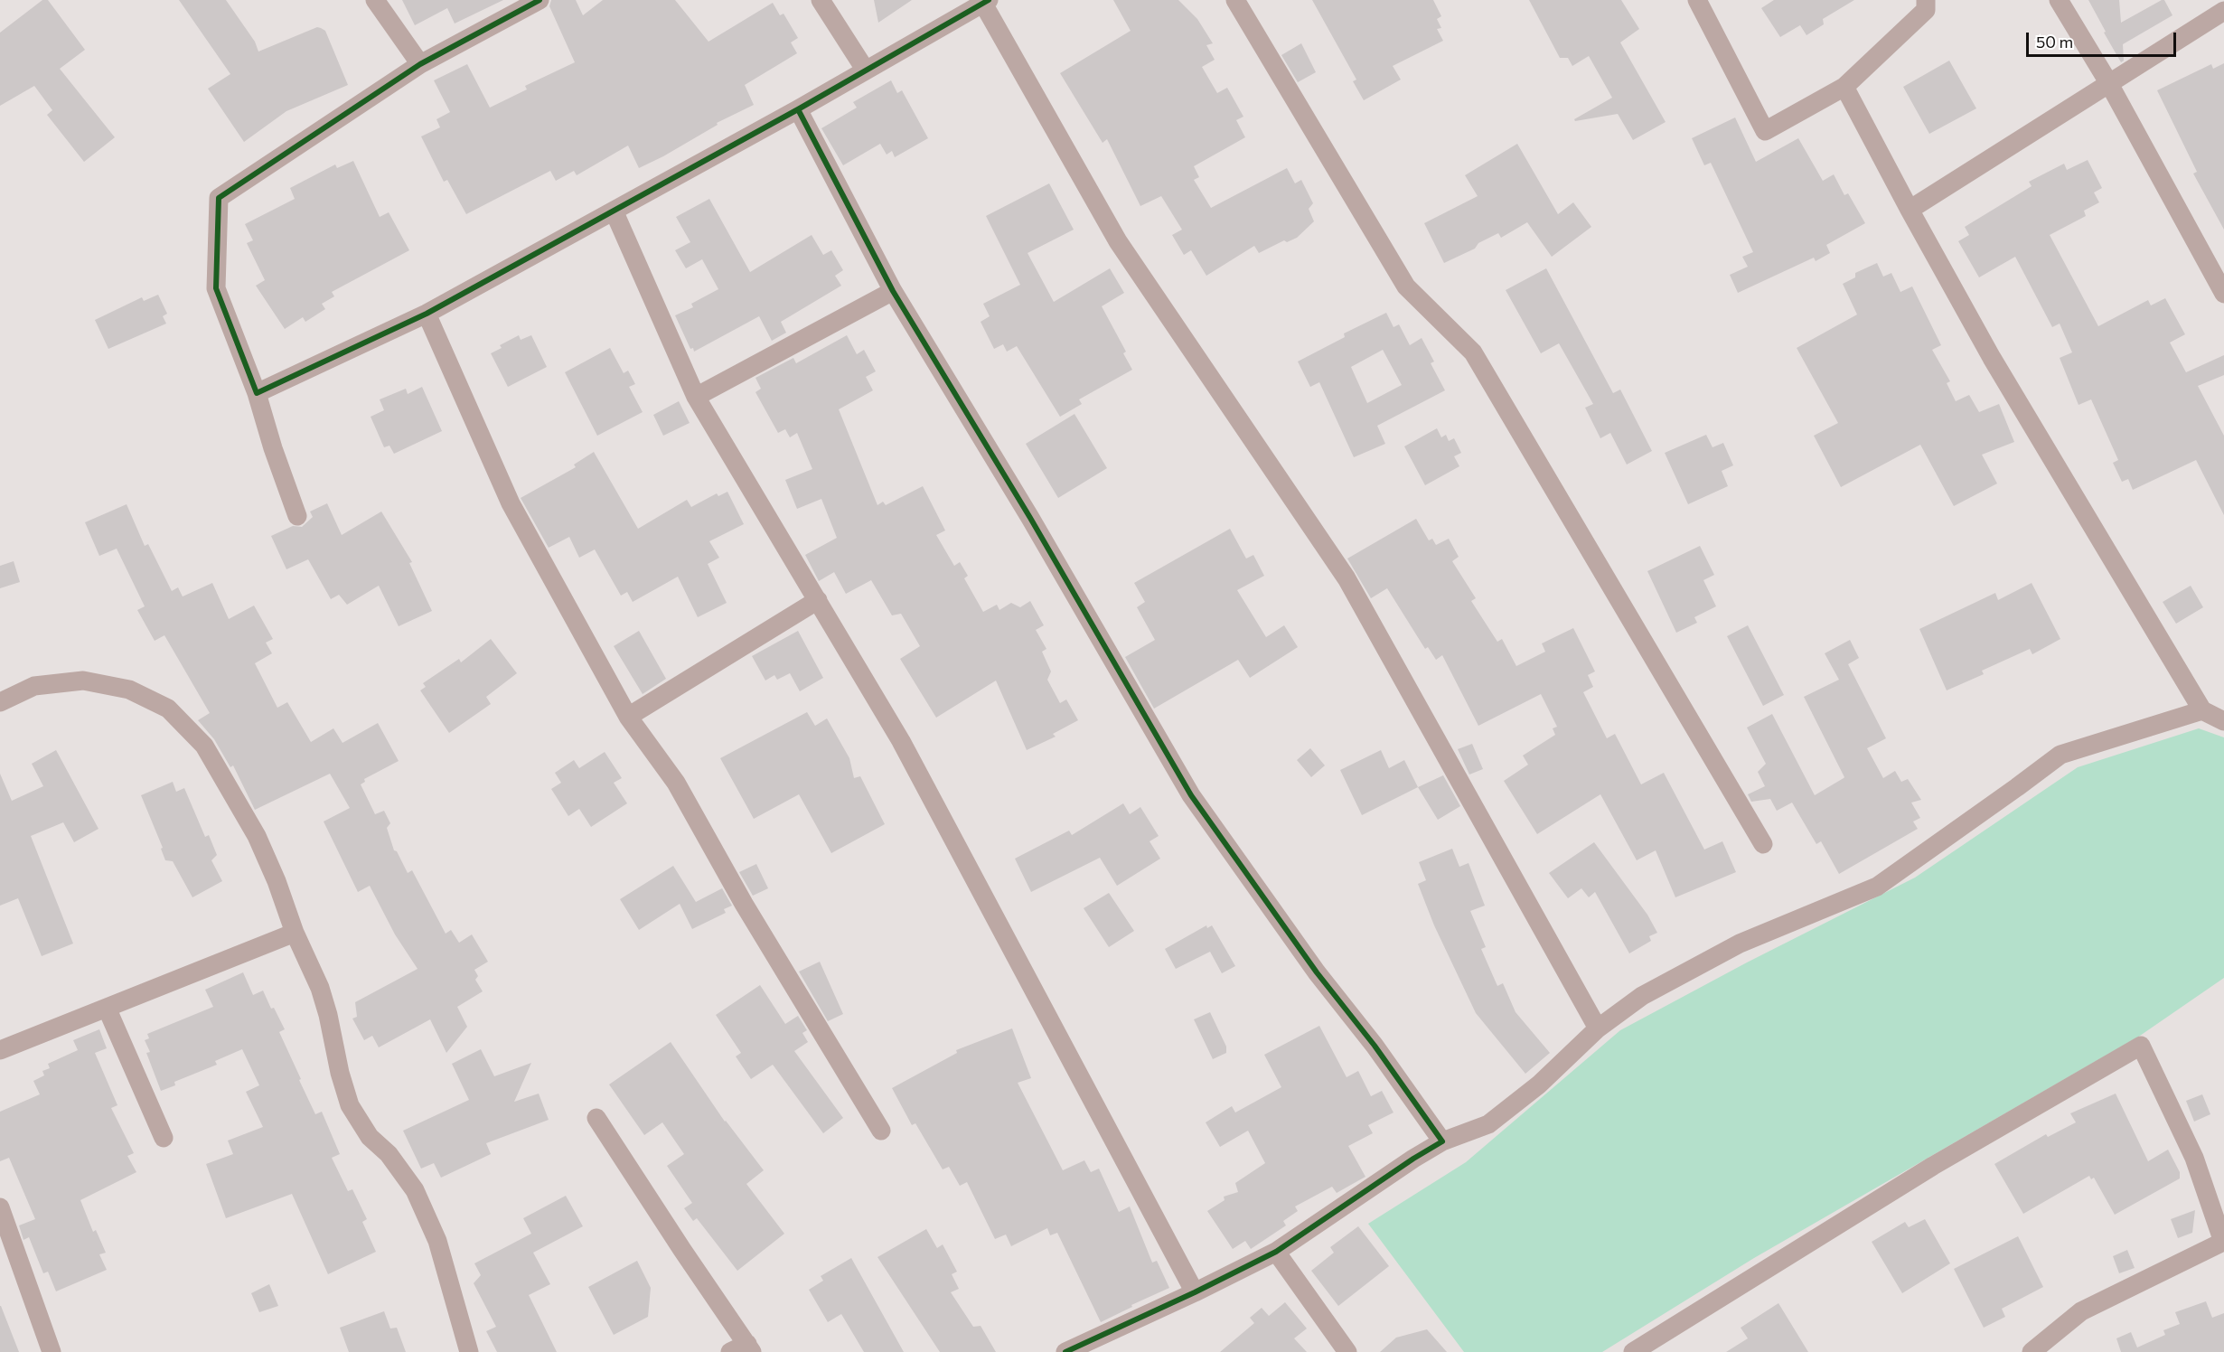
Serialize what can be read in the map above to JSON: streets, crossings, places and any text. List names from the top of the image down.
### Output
{
  "scale_bar": "50 m"
}
